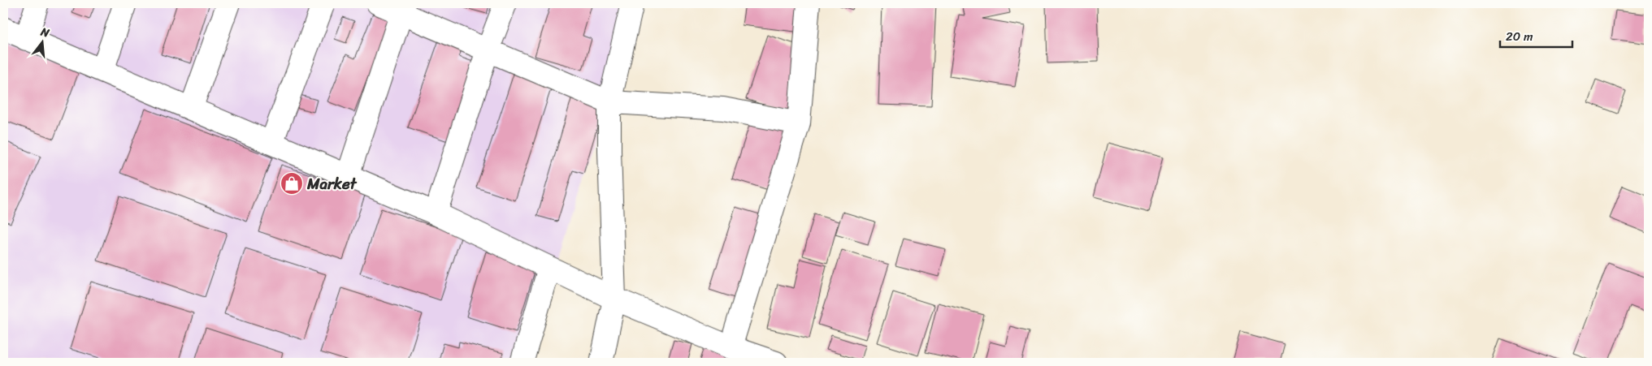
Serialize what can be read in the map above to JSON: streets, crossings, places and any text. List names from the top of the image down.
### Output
{
  "places": {
    "shop": ["Market"]
  },
  "scale_bar": "20 m",
  "north": "top"
}
